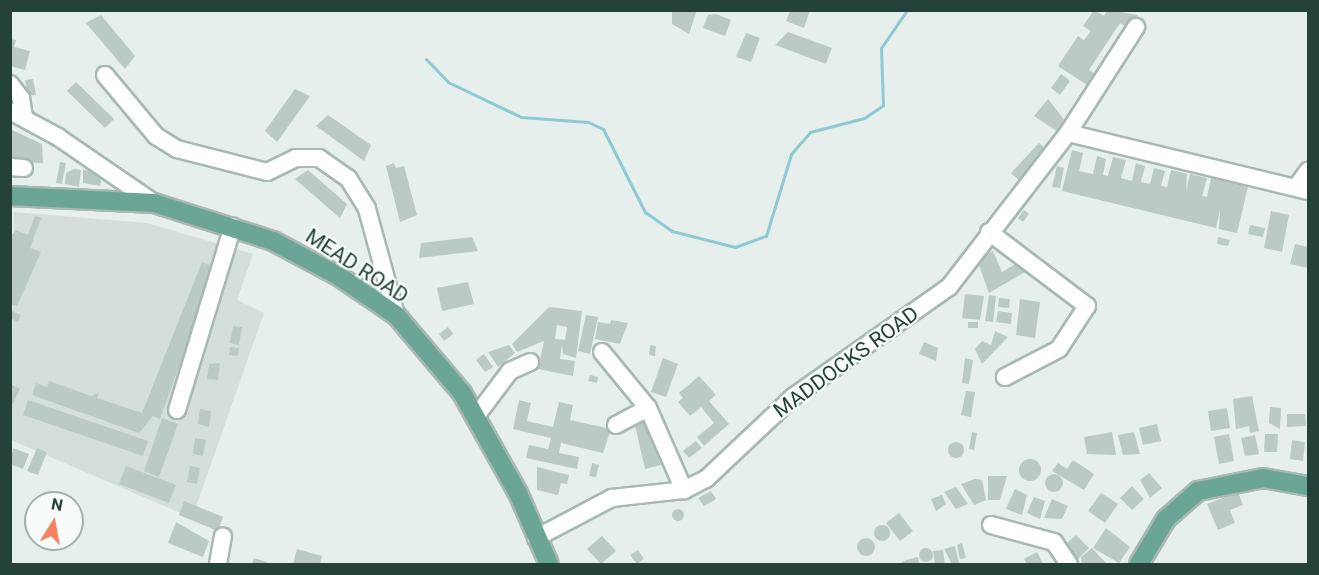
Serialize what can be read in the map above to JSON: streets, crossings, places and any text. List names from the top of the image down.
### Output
{
  "streets": {
    "main road": ["MEAD ROAD"],
    "street": ["MADDOCKS ROAD"]
  },
  "crossings": [
    ["MEAD ROAD", "MADDOCKS ROAD"]
  ],
  "north": "top"
}
